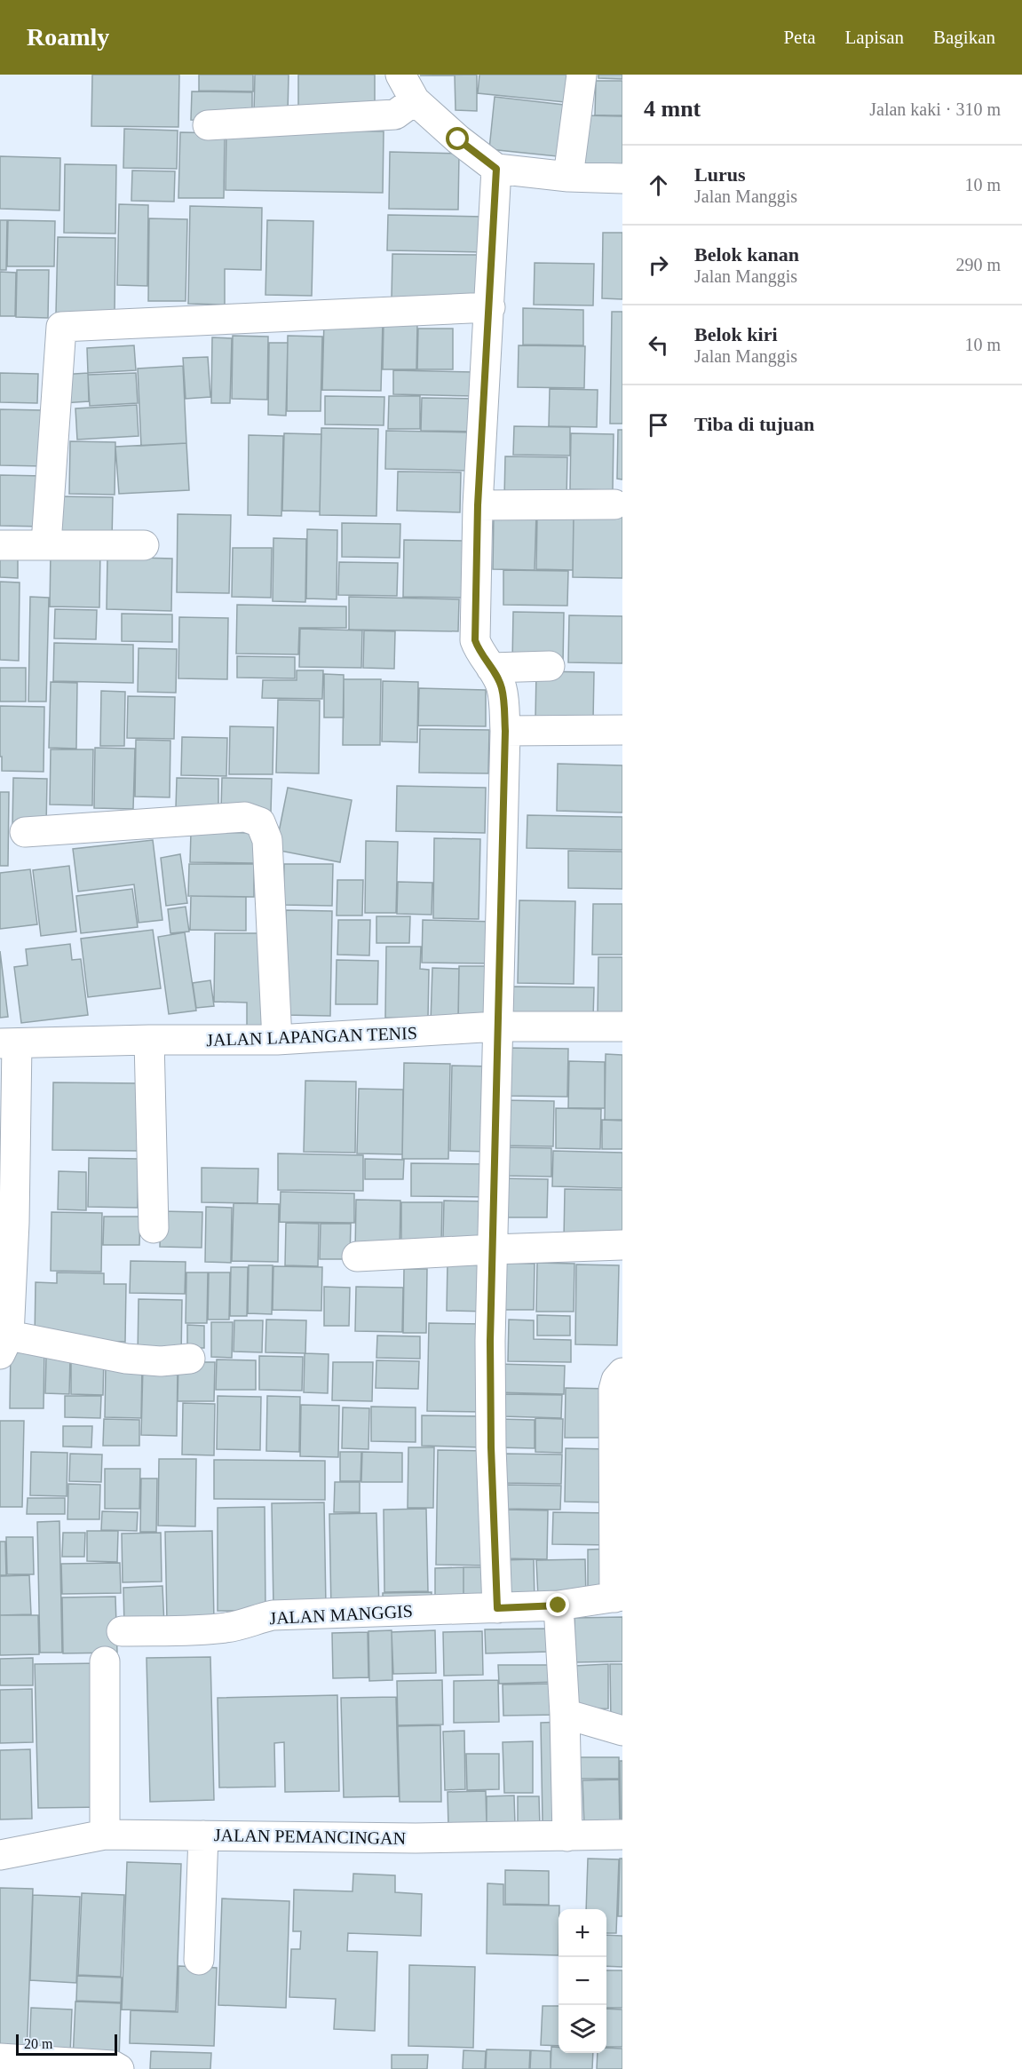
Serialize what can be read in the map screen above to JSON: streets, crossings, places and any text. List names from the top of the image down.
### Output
{
  "streets": {
    "street": ["JALAN LAPANGAN TENIS", "JALAN MANGGIS", "JALAN PEMANCINGAN"]
  },
  "scale_bar": "20 m",
  "page": {
    "header": "Roamly",
    "nav": ["Peta", "Lapisan", "Bagikan"],
    "heading": ["4 mnt", "Jalan kaki · 310 m"],
    "list": [
      ["Lurus", "Jalan Manggis", "10 m"],
      ["Belok kanan", "Jalan Manggis", "290 m"],
      ["Belok kiri", "Jalan Manggis", "10 m"],
      "Tiba di tujuan"
    ],
    "map_buttons": ["+", "−"],
    "scale": "20 m"
  }
}
